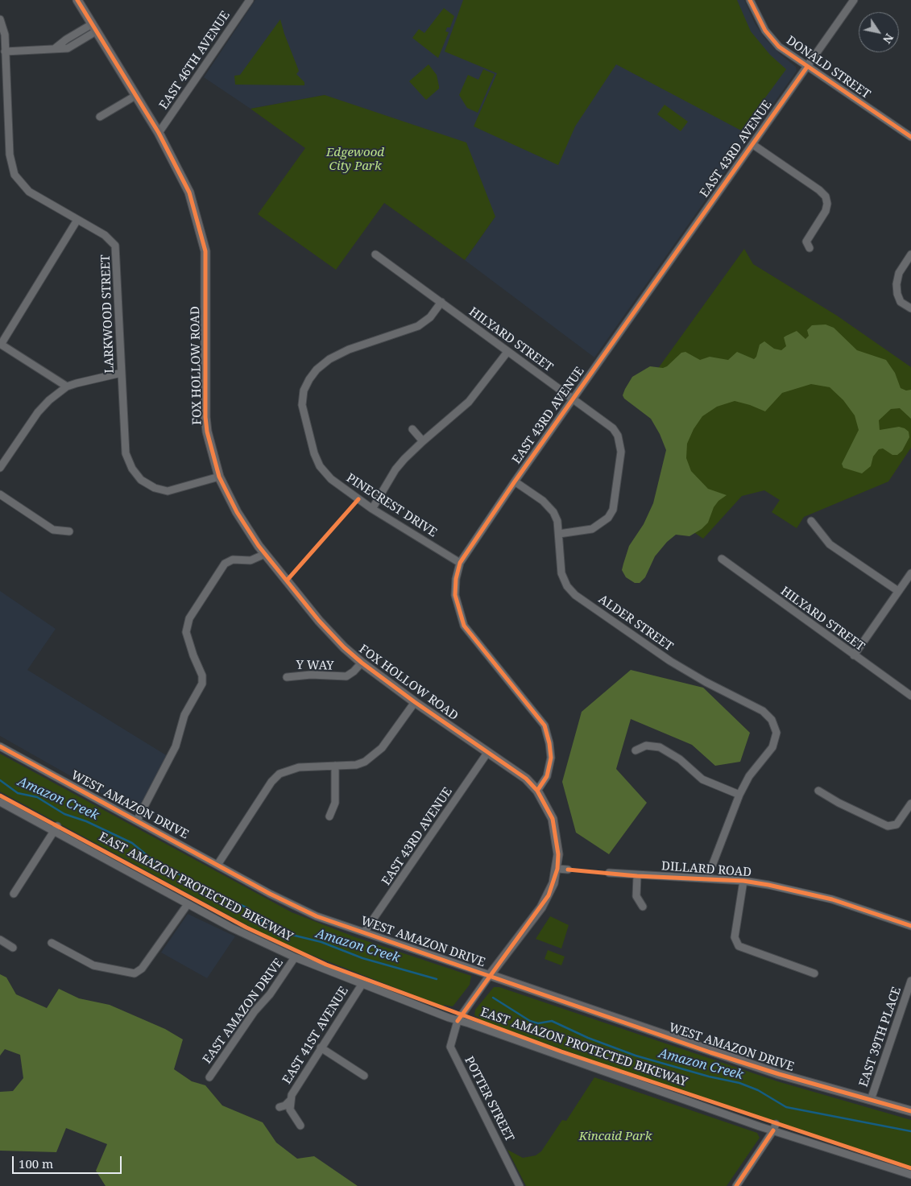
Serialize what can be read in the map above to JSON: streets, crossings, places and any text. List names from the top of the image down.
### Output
{
  "streets": {
    "main road": ["FOX HOLLOW ROAD", "WEST AMAZON DRIVE"],
    "street": [
      "EAST 46TH AVENUE",
      "DONALD STREET",
      "EAST 43RD AVENUE",
      "LARKWOOD STREET",
      "HILYARD STREET",
      "PINECREST DRIVE",
      "ALDER STREET",
      "Y WAY",
      "DILLARD ROAD",
      "EAST AMAZON DRIVE",
      "EAST 41ST AVENUE",
      "EAST 39TH PLACE",
      "POTTER STREET"
    ],
    "cycle path": ["EAST AMAZON PROTECTED BIKEWAY"]
  },
  "crossings": [
    ["EAST 46TH AVENUE", "FOX HOLLOW ROAD"],
    ["DONALD STREET", "EAST 43RD AVENUE"],
    ["EAST 43RD AVENUE", "HILYARD STREET"],
    ["EAST 43RD AVENUE", "FOX HOLLOW ROAD"],
    ["EAST 43RD AVENUE", "PINECREST DRIVE"],
    ["EAST 43RD AVENUE", "ALDER STREET"],
    ["EAST 43RD AVENUE", "WEST AMAZON DRIVE"],
    ["LARKWOOD STREET", "FOX HOLLOW ROAD"],
    ["HILYARD STREET", "PINECREST DRIVE"],
    ["HILYARD STREET", "ALDER STREET"],
    ["FOX HOLLOW ROAD", "Y WAY"],
    ["FOX HOLLOW ROAD", "WEST AMAZON DRIVE"],
    ["FOX HOLLOW ROAD", "EAST AMAZON DRIVE"],
    ["FOX HOLLOW ROAD", "POTTER STREET"],
    ["WEST AMAZON DRIVE", "EAST 39TH PLACE"],
    ["EAST AMAZON DRIVE", "EAST 41ST AVENUE"],
    ["EAST AMAZON DRIVE", "POTTER STREET"]
  ],
  "water": ["Amazon Creek"],
  "parks": ["Edgewood City Park", "Kincaid Park"],
  "scale_bar": "100 m",
  "north": "bottom right"
}
